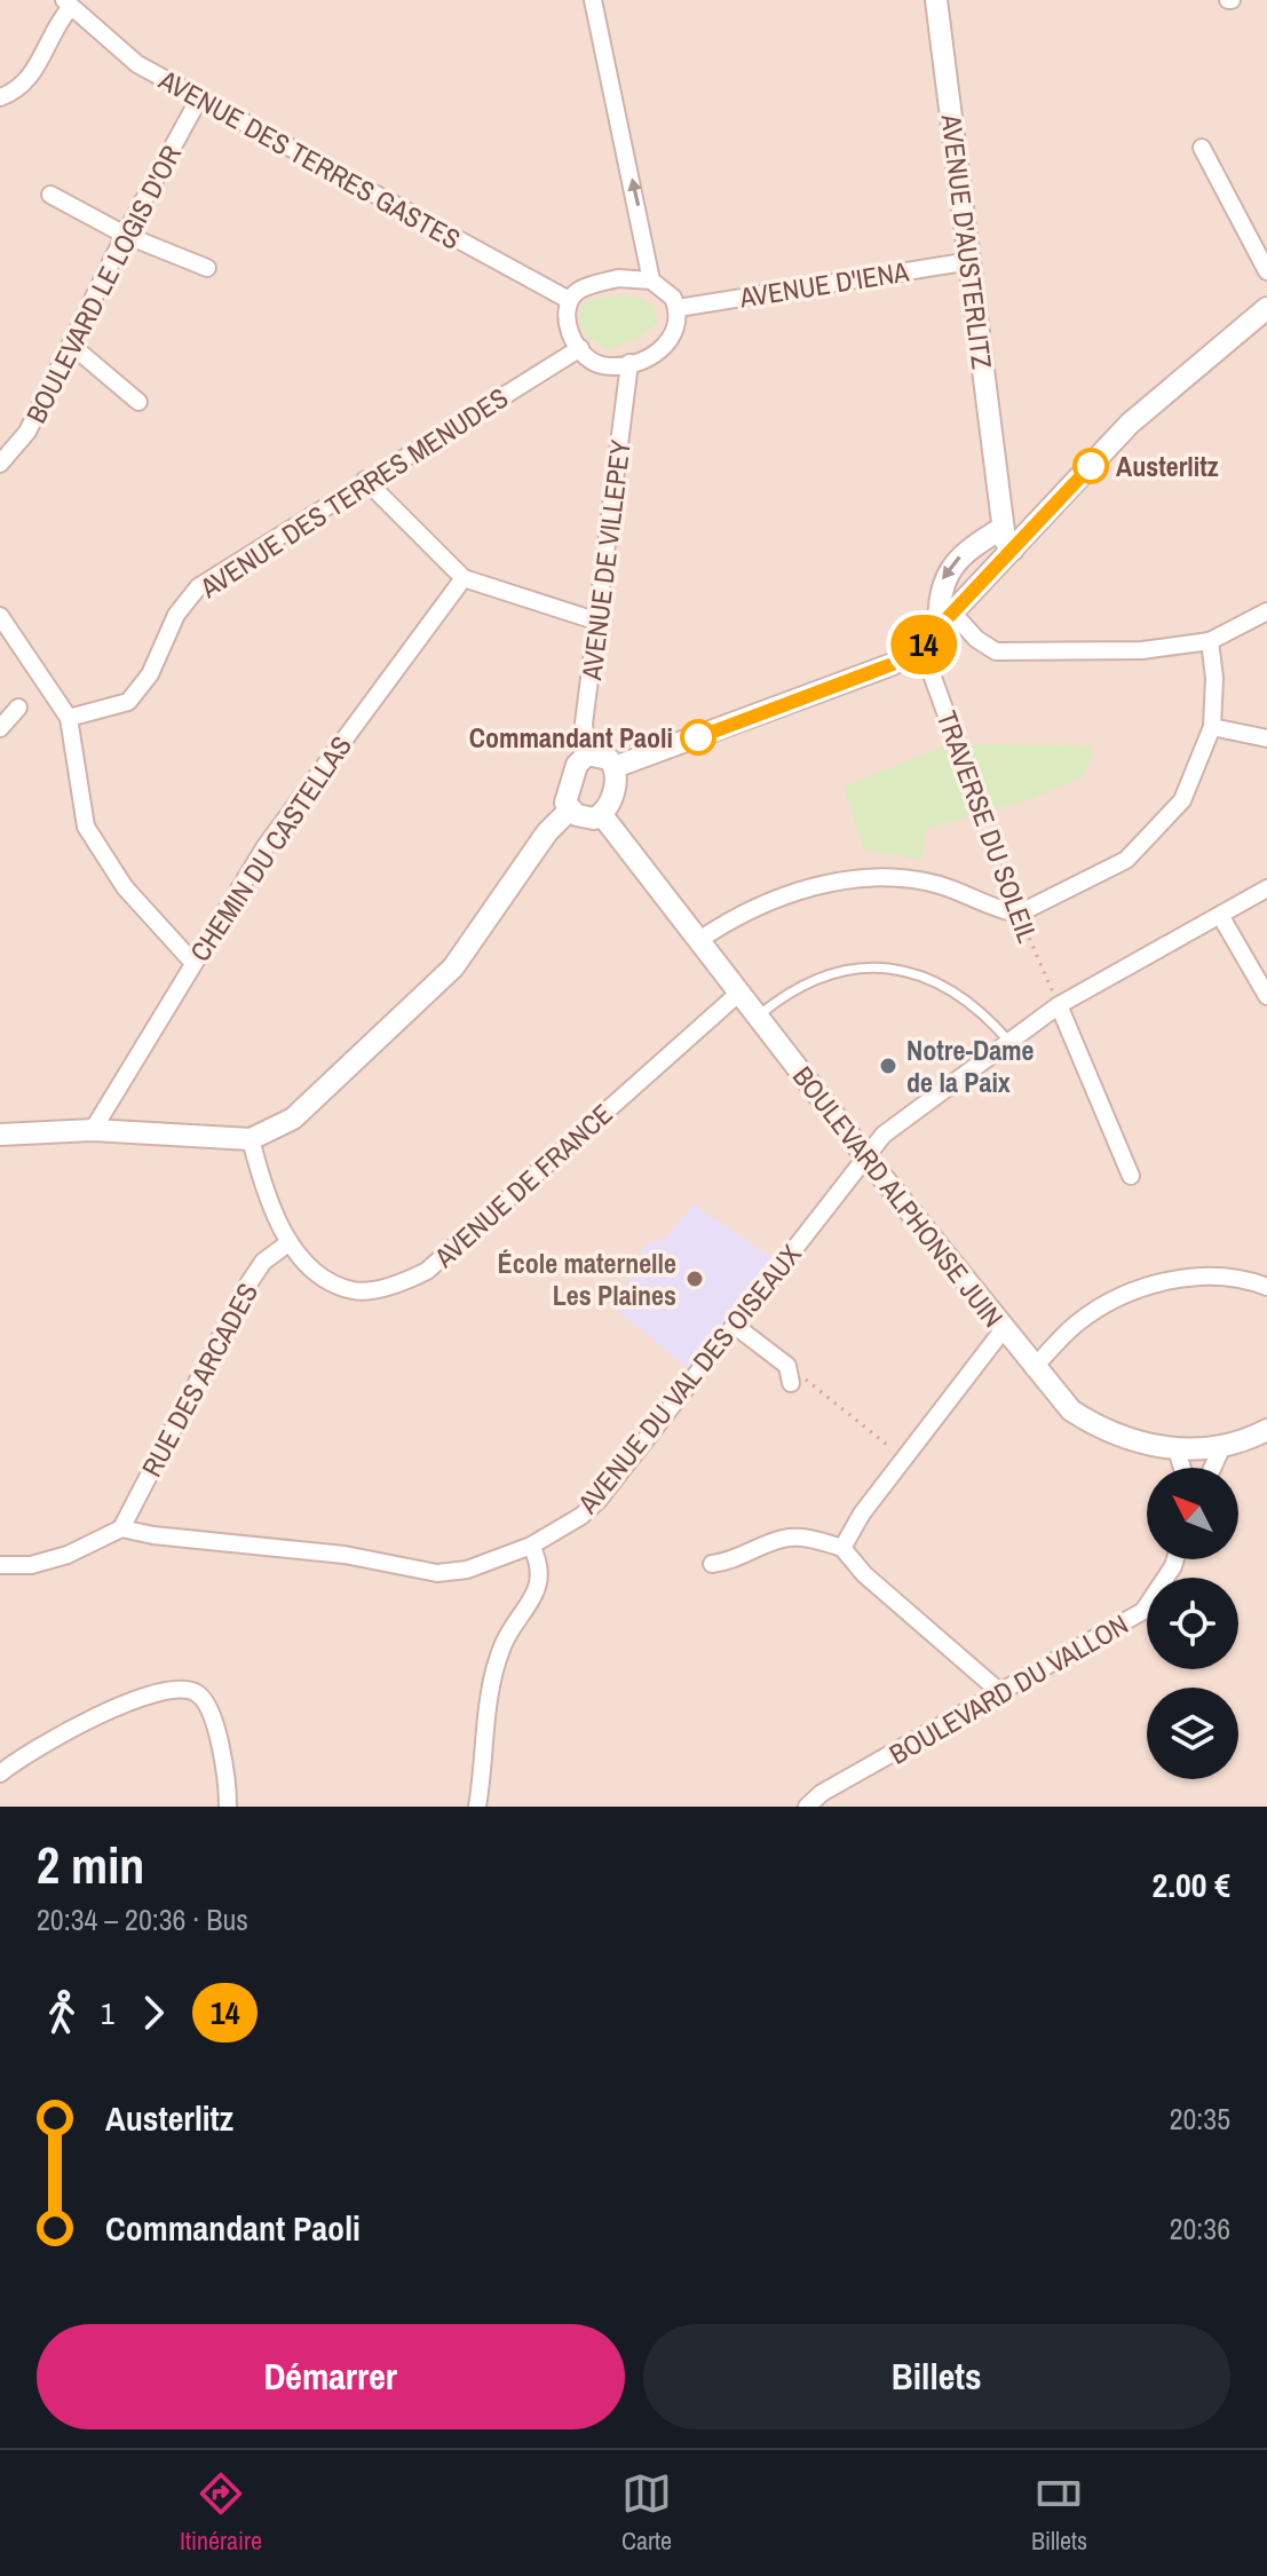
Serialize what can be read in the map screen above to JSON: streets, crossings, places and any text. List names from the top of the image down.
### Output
{
  "streets": {
    "street": [
      "AVENUE DES TERRES GASTES",
      "AVENUE D'AUSTERLITZ",
      "BOULEVARD LE LOGIS D'OR",
      "AVENUE D'IENA",
      "AVENUE DES TERRES MENUDES",
      "AVENUE DE VILLEPEY",
      "TRAVERSE DU SOLEIL",
      "CHEMIN DU CASTELLAS",
      "AVENUE DE FRANCE",
      "BOULEVARD ALPHONSE JUIN",
      "AVENUE DU VAL DES OISEAUX",
      "RUE DES ARCADES",
      "BOULEVARD DU VALLON"
    ]
  },
  "crossings": [
    ["AVENUE DES TERRES GASTES", "BOULEVARD LE LOGIS D'OR"],
    ["AVENUE DES TERRES GASTES", "AVENUE D'IENA"],
    ["AVENUE DES TERRES GASTES", "AVENUE DES TERRES MENUDES"],
    ["AVENUE DES TERRES GASTES", "AVENUE DE VILLEPEY"],
    ["AVENUE D'AUSTERLITZ", "AVENUE D'IENA"],
    ["AVENUE D'IENA", "AVENUE DES TERRES MENUDES"],
    ["AVENUE D'IENA", "AVENUE DE VILLEPEY"],
    ["AVENUE DES TERRES MENUDES", "AVENUE DE VILLEPEY"],
    ["AVENUE DE VILLEPEY", "BOULEVARD ALPHONSE JUIN"],
    ["TRAVERSE DU SOLEIL", "AVENUE DU VAL DES OISEAUX"],
    ["AVENUE DE FRANCE", "BOULEVARD ALPHONSE JUIN"],
    ["AVENUE DE FRANCE", "RUE DES ARCADES"],
    ["BOULEVARD ALPHONSE JUIN", "AVENUE DU VAL DES OISEAUX"],
    ["AVENUE DU VAL DES OISEAUX", "RUE DES ARCADES"]
  ],
  "places": [
    "Austerlitz",
    "Commandant Paoli",
    "Notre-Dame de la Paix",
    "École maternelle Les Plaines"
  ],
  "lines": ["bus line 14"],
  "north": "top left",
  "page": {
    "on_map": "14",
    "heading": ["2 min", "20:34 – 20:36 · Bus", "2.00 €"],
    "legs": ["1", "14"],
    "list": [
      {
        "name": "Austerlitz",
        "value": "20:35"
      },
      {
        "name": "Commandant Paoli",
        "value": "20:36"
      }
    ],
    "buttons": ["Démarrer", "Billets"],
    "tabs": ["Itinéraire", "Carte", "Billets"]
  }
}
